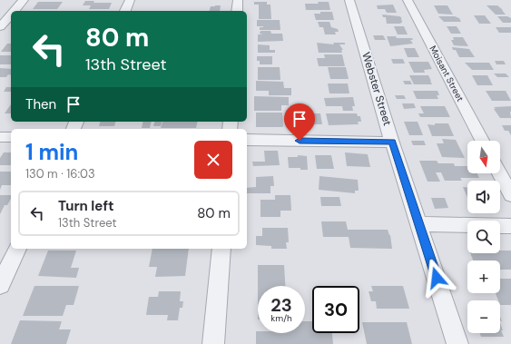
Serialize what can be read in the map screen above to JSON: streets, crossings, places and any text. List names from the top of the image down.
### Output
{
  "streets": {
    "street": ["Moisant Street", "Webster Street"]
  },
  "north": "bottom",
  "page": {
    "turn": ["80 m", "13th Street"],
    "then": "Then",
    "heading": ["1 min", "130 m · 16:03"],
    "map_buttons": ["+", "−"],
    "list": [
      {
        "name": "Turn left",
        "note": "13th Street",
        "value": "80 m"
      }
    ],
    "speed": "23 km/h",
    "limit": "30"
  }
}
